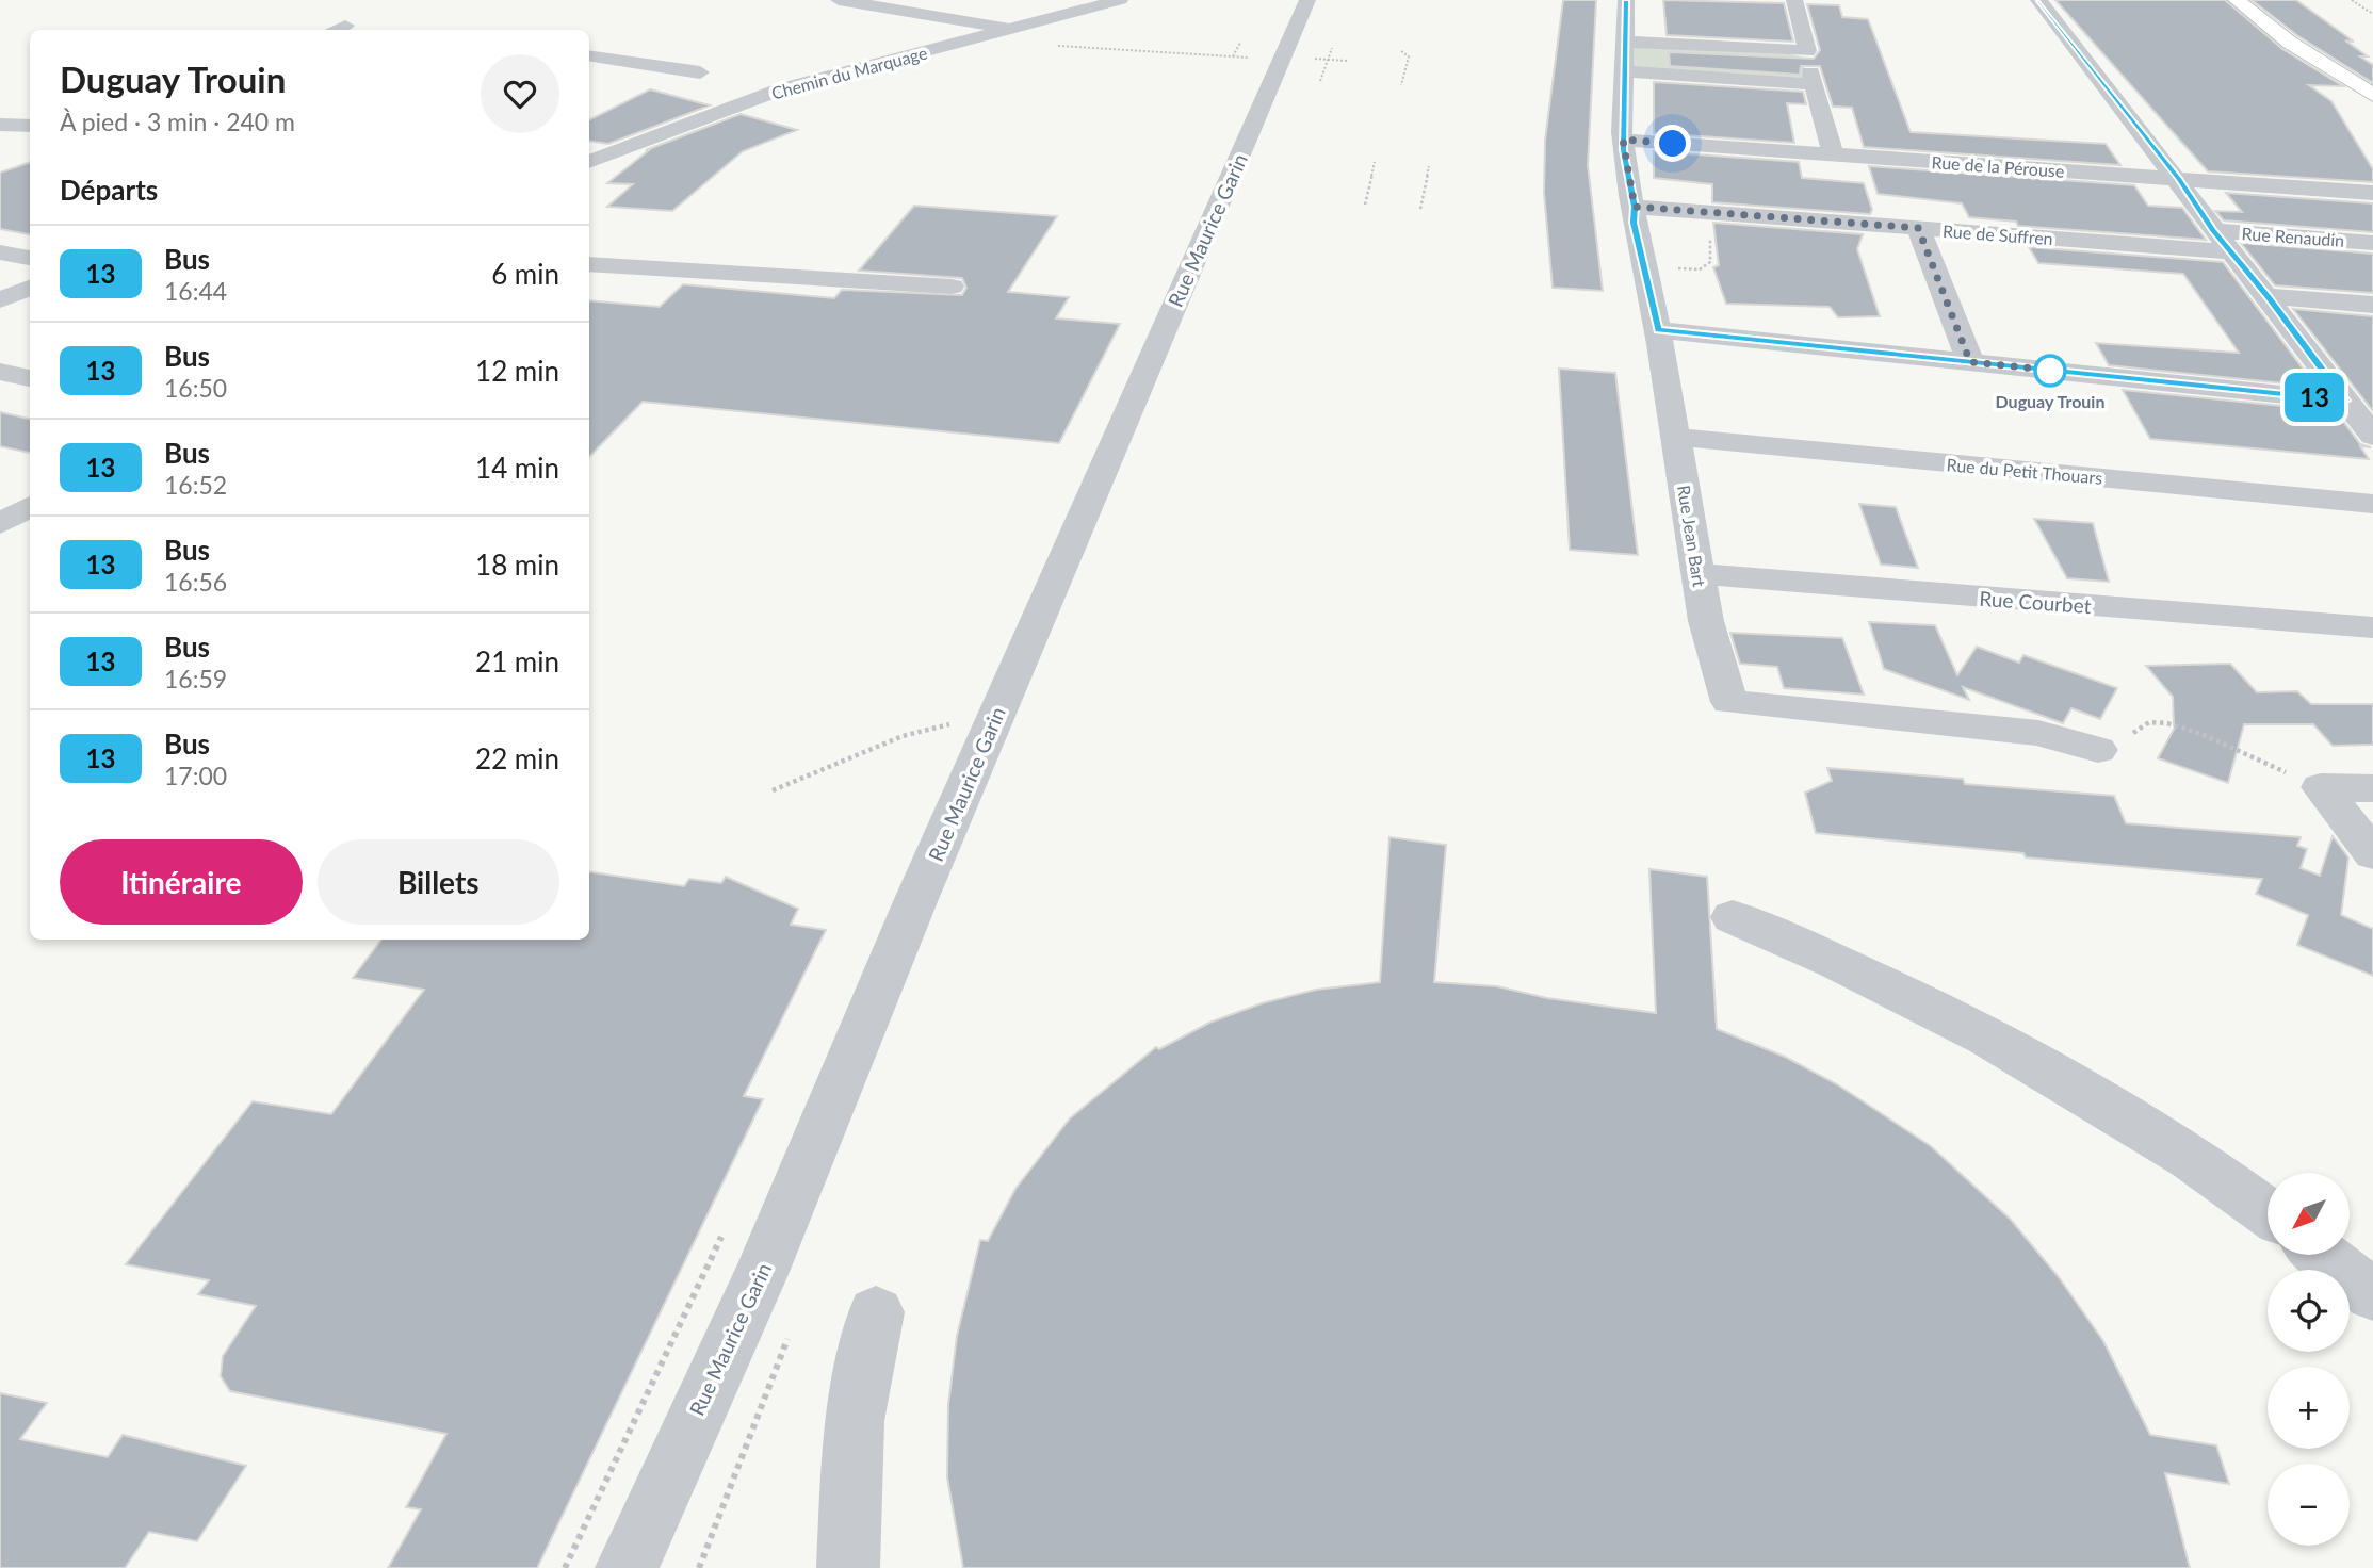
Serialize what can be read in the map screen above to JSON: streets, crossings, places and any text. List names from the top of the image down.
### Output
{
  "streets": {
    "street": [
      "Chemin du Marquage",
      "Rue de la Pérouse",
      "Rue Maurice Garin",
      "Rue de Suffren",
      "Rue Renaudin",
      "Rue du Petit Thouars",
      "Rue Jean Bart",
      "Rue Courbet"
    ]
  },
  "crossings": [
    ["Rue de la Pérouse", "Rue Jean Bart"],
    ["Rue de Suffren", "Rue Jean Bart"],
    ["Rue du Petit Thouars", "Rue Jean Bart"],
    ["Rue Jean Bart", "Rue Courbet"]
  ],
  "places": ["Duguay Trouin"],
  "lines": ["bus line 13"],
  "north": "bottom left",
  "page": {
    "on_map": "13",
    "heading": [
      ["Duguay Trouin", "À pied · 3 min · 240 m"],
      "Départs"
    ],
    "list": [
      {
        "mark": "13",
        "name": "Bus",
        "note": "16:44",
        "value": "6 min"
      },
      {
        "mark": "13",
        "name": "Bus",
        "note": "16:50",
        "value": "12 min"
      },
      {
        "mark": "13",
        "name": "Bus",
        "note": "16:52",
        "value": "14 min"
      },
      {
        "mark": "13",
        "name": "Bus",
        "note": "16:56",
        "value": "18 min"
      },
      {
        "mark": "13",
        "name": "Bus",
        "note": "16:59",
        "value": "21 min"
      },
      {
        "mark": "13",
        "name": "Bus",
        "note": "17:00",
        "value": "22 min"
      }
    ],
    "buttons": ["Itinéraire", "Billets"],
    "map_buttons": ["+", "−"]
  }
}
